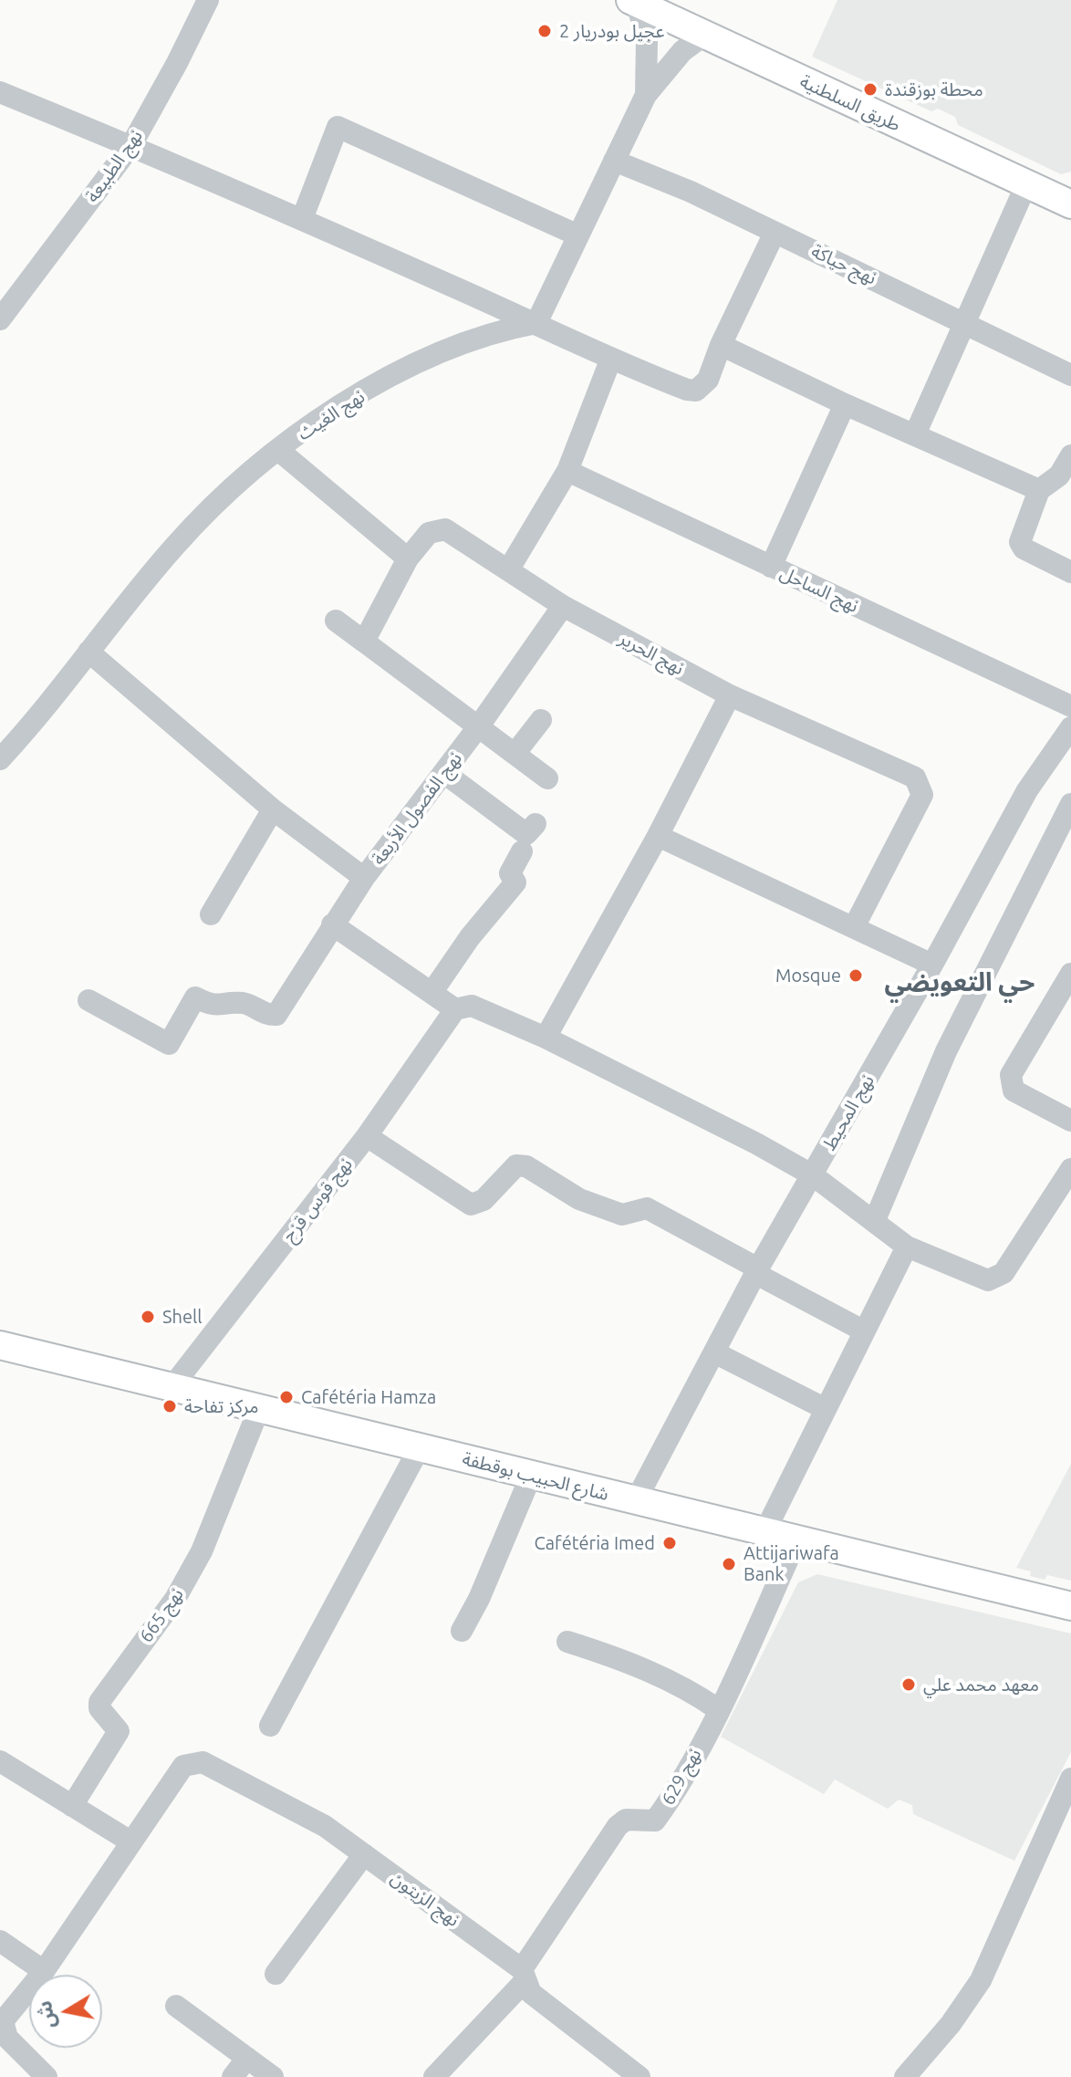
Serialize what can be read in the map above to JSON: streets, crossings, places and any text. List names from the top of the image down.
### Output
{
  "streets": {
    "main road": ["طريق السلطنية", "شارع الحبيب بوقطفة"],
    "street": [
      "نهج الطبيعة",
      "نهج حياكة",
      "نهج الغيث",
      "نهج الساحل",
      "نهج الحرير",
      "نهج الفصول الأربعة",
      "نهج المحيط",
      "نهج قوس قزح",
      "نهج 665",
      "نهج 629",
      "نهج الزيتون"
    ]
  },
  "crossings": [
    ["نهج الحرير", "نهج الفصول الأربعة"],
    ["نهج المحيط", "شارع الحبيب بوقطفة"],
    ["نهج قوس قزح", "شارع الحبيب بوقطفة"],
    ["شارع الحبيب بوقطفة", "نهج 665"],
    ["شارع الحبيب بوقطفة", "نهج 629"],
    ["نهج 629", "نهج الزيتون"]
  ],
  "districts": ["حي التعويضي"],
  "places": [
    "عجيل بودريار 2",
    "محطة بوزقندة",
    "Mosque",
    "Shell",
    "Cafétéria Hamza",
    "مركز تفاحة",
    "Cafétéria Imed",
    "Attijariwafa Bank",
    "معهد محمد علي"
  ],
  "north": "left"
}
